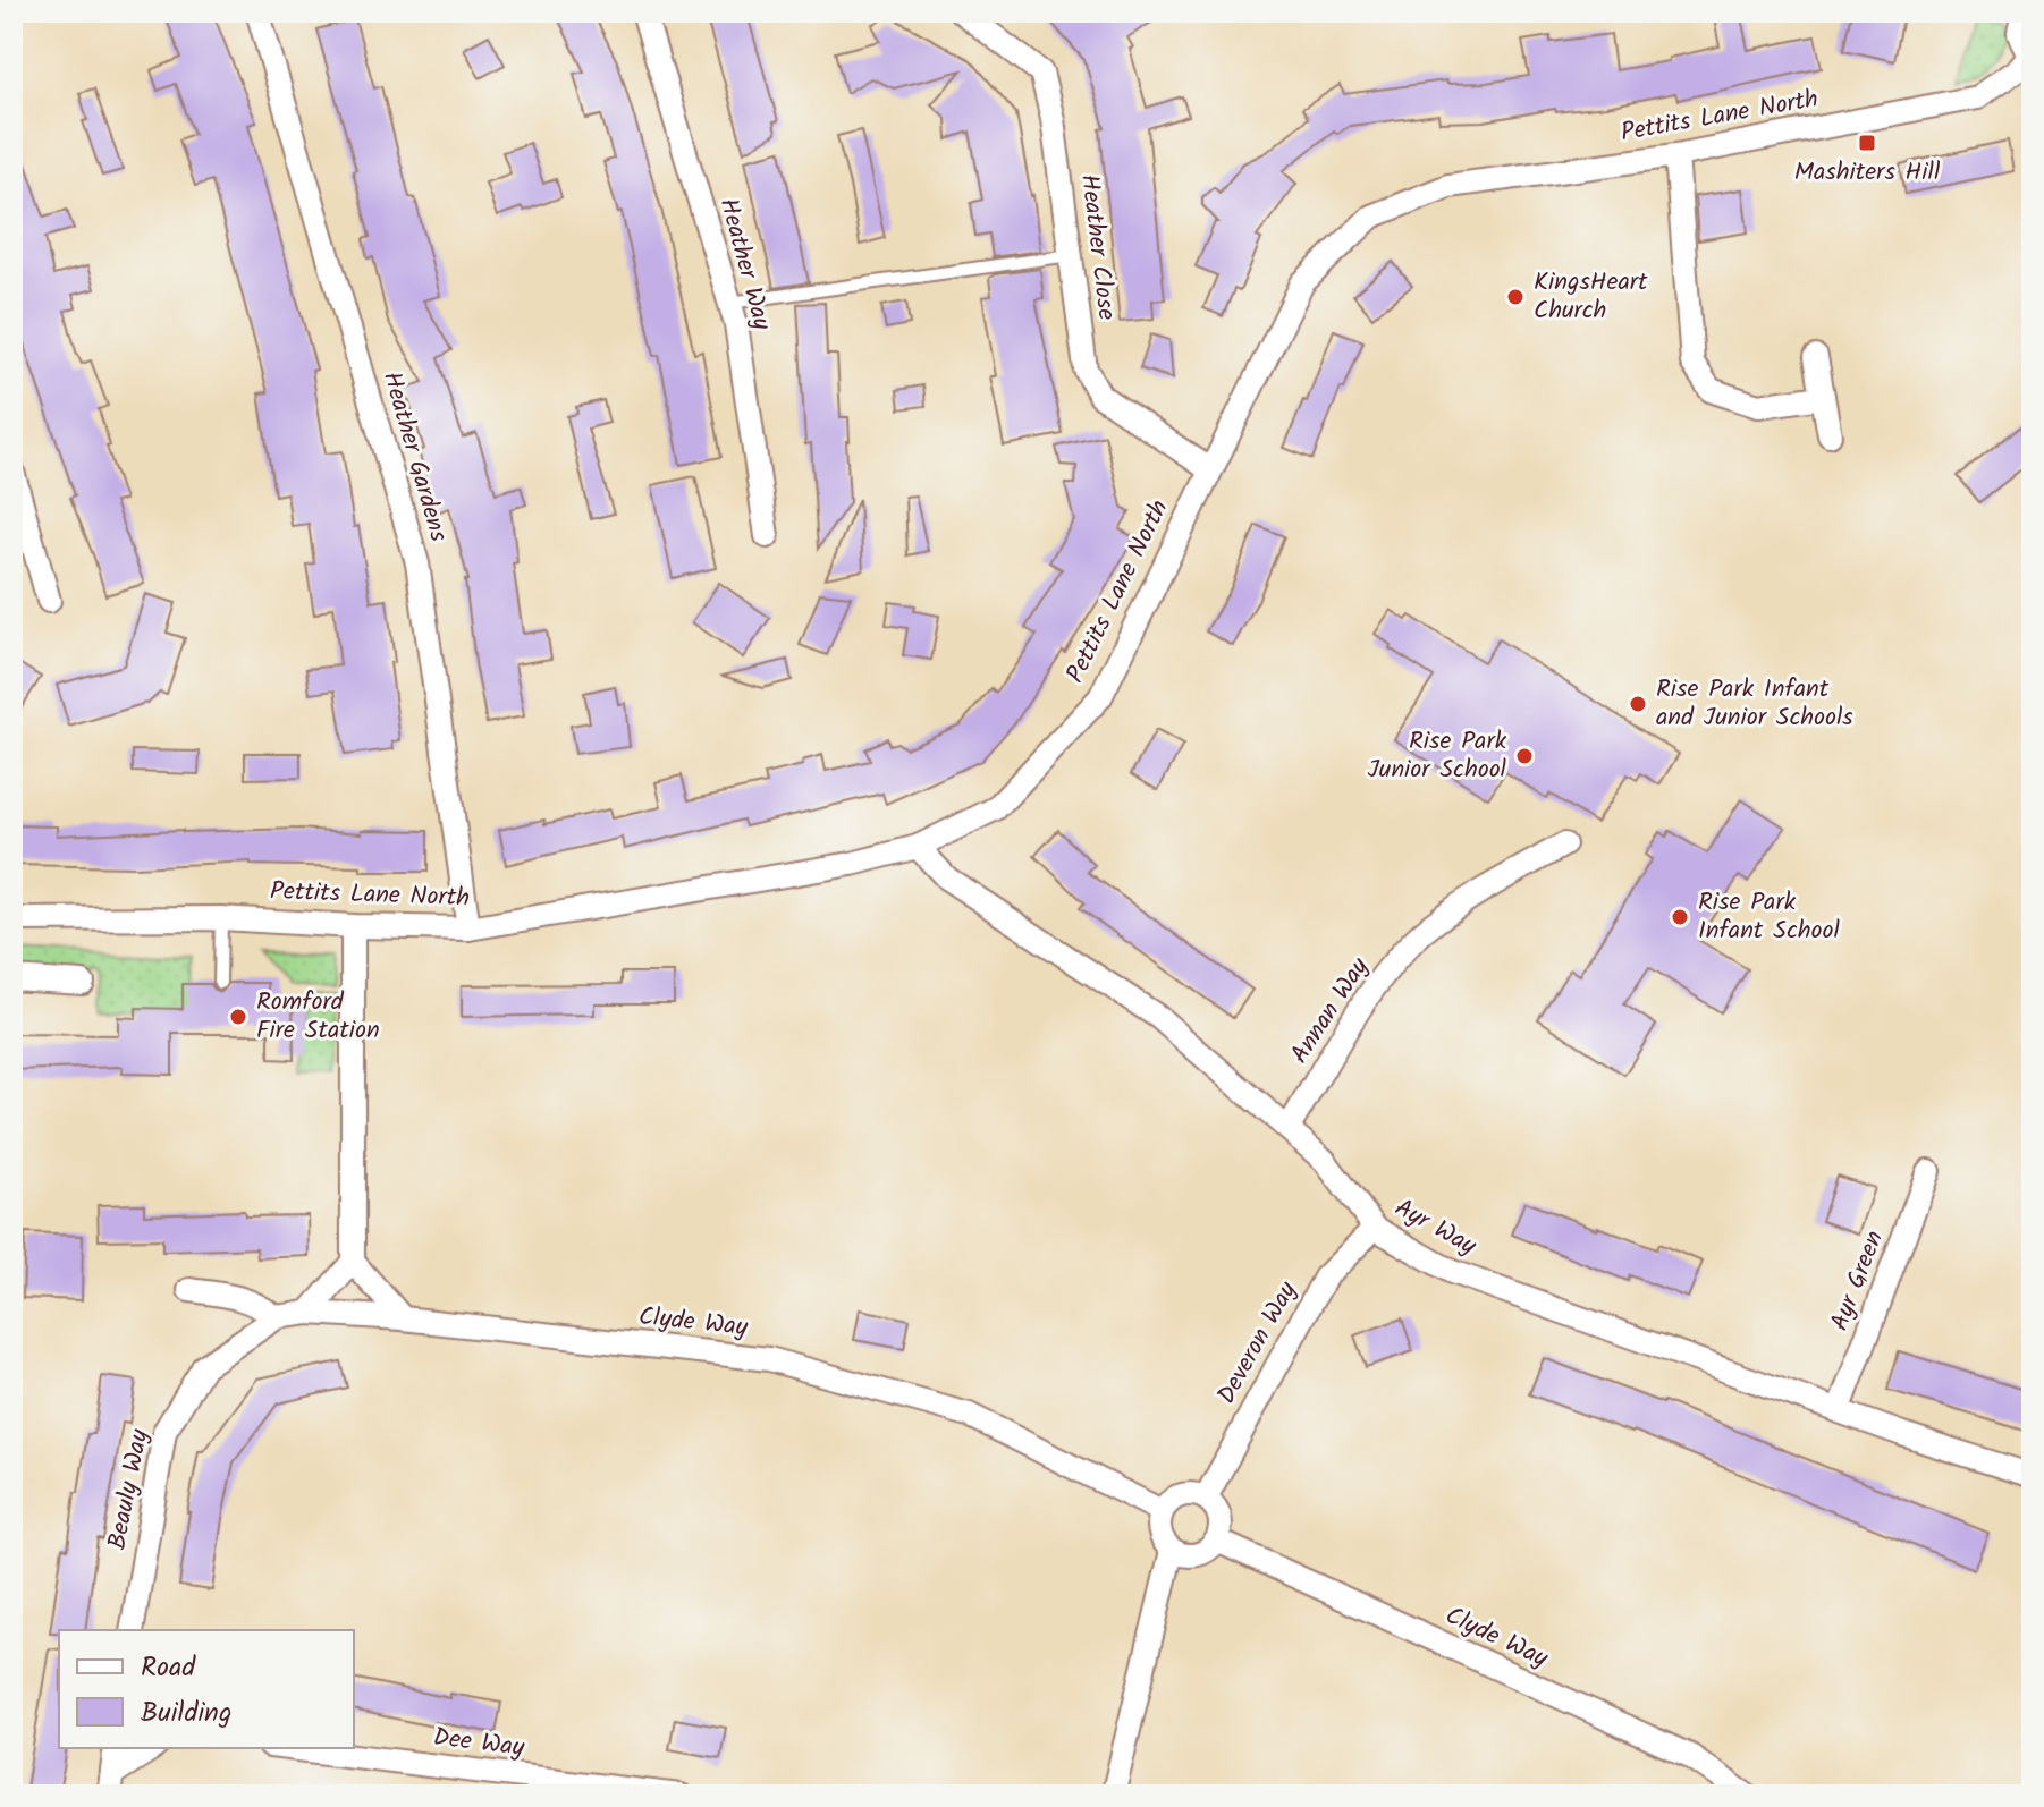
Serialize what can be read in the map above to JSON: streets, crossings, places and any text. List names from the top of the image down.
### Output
{
  "streets": {
    "street": [
      "Pettits Lane North",
      "Heather Close",
      "Heather Way",
      "Heather Gardens",
      "Annan Way",
      "Ayr Way",
      "Ayr Green",
      "Clyde Way",
      "Deveron Way",
      "Beauly Way",
      "Dee Way"
    ]
  },
  "crossings": [
    ["Pettits Lane North", "Heather Close"],
    ["Pettits Lane North", "Heather Gardens"],
    ["Pettits Lane North", "Ayr Way"],
    ["Annan Way", "Ayr Way"],
    ["Ayr Way", "Ayr Green"],
    ["Ayr Way", "Deveron Way"],
    ["Clyde Way", "Deveron Way"],
    ["Clyde Way", "Beauly Way"]
  ],
  "places": {
    "transit": ["Mashiters Hill"],
    "other": [
      "KingsHeart Church",
      "Rise Park Infant and Junior Schools",
      "Rise Park Junior School",
      "Rise Park Infant School",
      "Romford Fire Station"
    ]
  },
  "legend": ["Road", "Building"]
}
